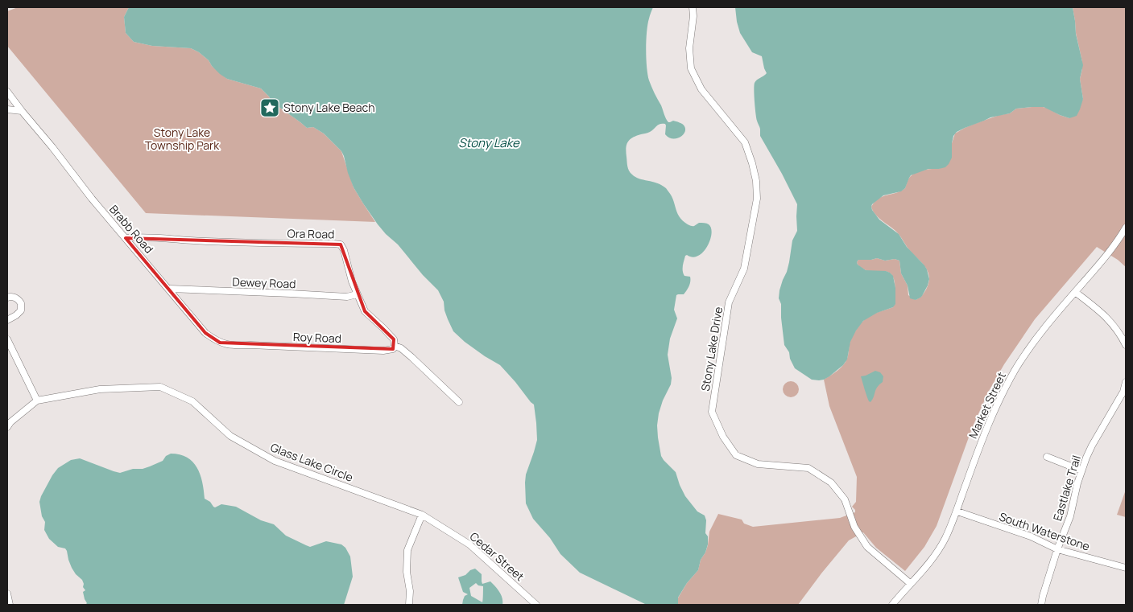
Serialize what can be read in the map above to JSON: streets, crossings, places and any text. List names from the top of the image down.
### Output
{
  "streets": {
    "street": [
      "Brabb Road",
      "Ora Road",
      "Dewey Road",
      "Roy Road",
      "Stony Lake Drive",
      "Market Street",
      "Glass Lake Circle",
      "Eastlake Trail",
      "South Waterstone",
      "Cedar Street"
    ]
  },
  "crossings": [
    ["Brabb Road", "Ora Road"],
    ["Brabb Road", "Dewey Road"],
    ["Brabb Road", "Roy Road"],
    ["Ora Road", "Dewey Road"],
    ["Ora Road", "Roy Road"],
    ["Stony Lake Drive", "Market Street"],
    ["Market Street", "South Waterstone"],
    ["Glass Lake Circle", "Cedar Street"],
    ["Eastlake Trail", "South Waterstone"]
  ],
  "water": ["Stony Lake"],
  "parks": ["Stony Lake Township Park"],
  "places": {
    "place": ["Stony Lake Beach"]
  }
}
